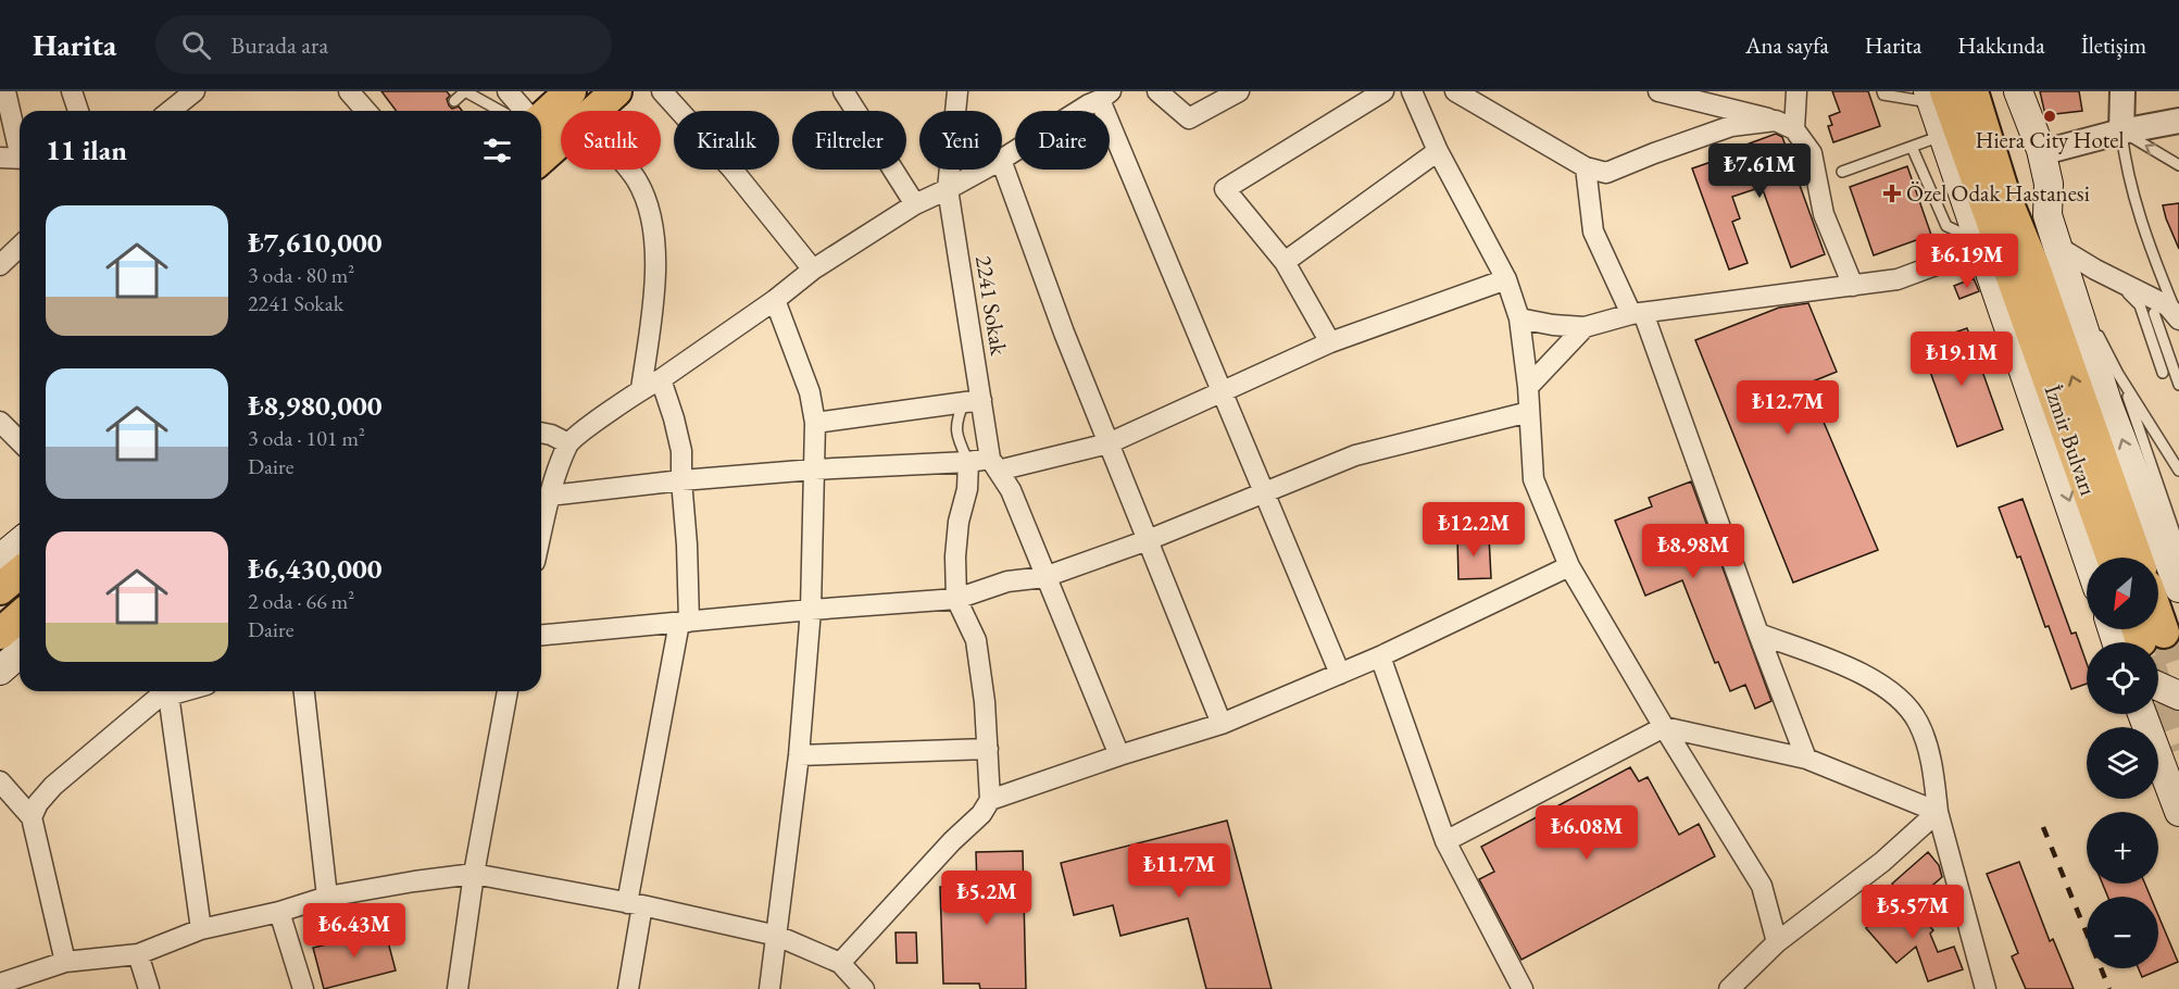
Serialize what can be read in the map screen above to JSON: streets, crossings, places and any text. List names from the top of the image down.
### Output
{
  "streets": {
    "main road": ["İzmir Bulvarı"],
    "street": ["2241 Sokak"]
  },
  "places": {
    "other": ["Hiera City Hotel"],
    "health": ["Özel Odak Hastanesi"]
  },
  "north": "bottom left",
  "page": {
    "header": "Harita",
    "search": "Burada ara",
    "nav": [
      "Ana sayfa",
      "Harita",
      "Hakkında",
      "İletişim"
    ],
    "chip": [
      "Satılık",
      "Kiralık",
      "Filtreler",
      "Yeni",
      "Daire"
    ],
    "heading": "11 ilan",
    "price": [
      "₺7.61M",
      "₺6.19M",
      "₺19.1M",
      "₺12.7M",
      "₺12.2M",
      "₺8.98M",
      "₺6.08M",
      "₺11.7M",
      "₺5.2M",
      "₺5.57M",
      "₺6.43M"
    ],
    "list": [
      {
        "name": "₺7,610,000",
        "note": "3 oda · 80 m² · 2241 Sokak"
      },
      {
        "name": "₺8,980,000",
        "note": "3 oda · 101 m² · Daire"
      },
      {
        "name": "₺6,430,000",
        "note": "2 oda · 66 m² · Daire"
      }
    ],
    "map_buttons": ["+", "−"]
  }
}
